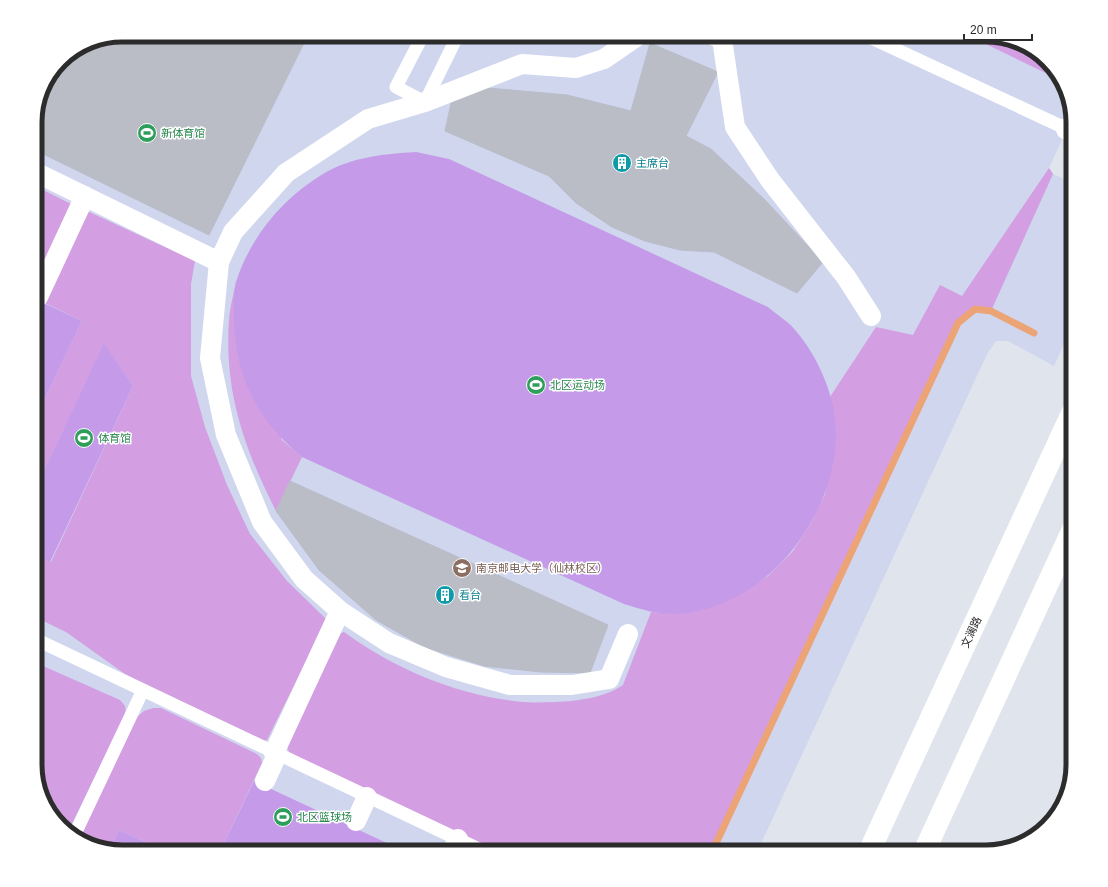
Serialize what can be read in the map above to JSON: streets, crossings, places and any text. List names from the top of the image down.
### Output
{
  "streets": {
    "main road": ["文澜路"]
  },
  "places": {
    "sports": [
      "新体育馆",
      "北区运动场",
      "体育馆",
      "北区篮球场"
    ],
    "building": ["主席台", "看台"],
    "school or university": ["南京邮电大学（仙林校区）"]
  },
  "scale_bar": "20 m"
}
